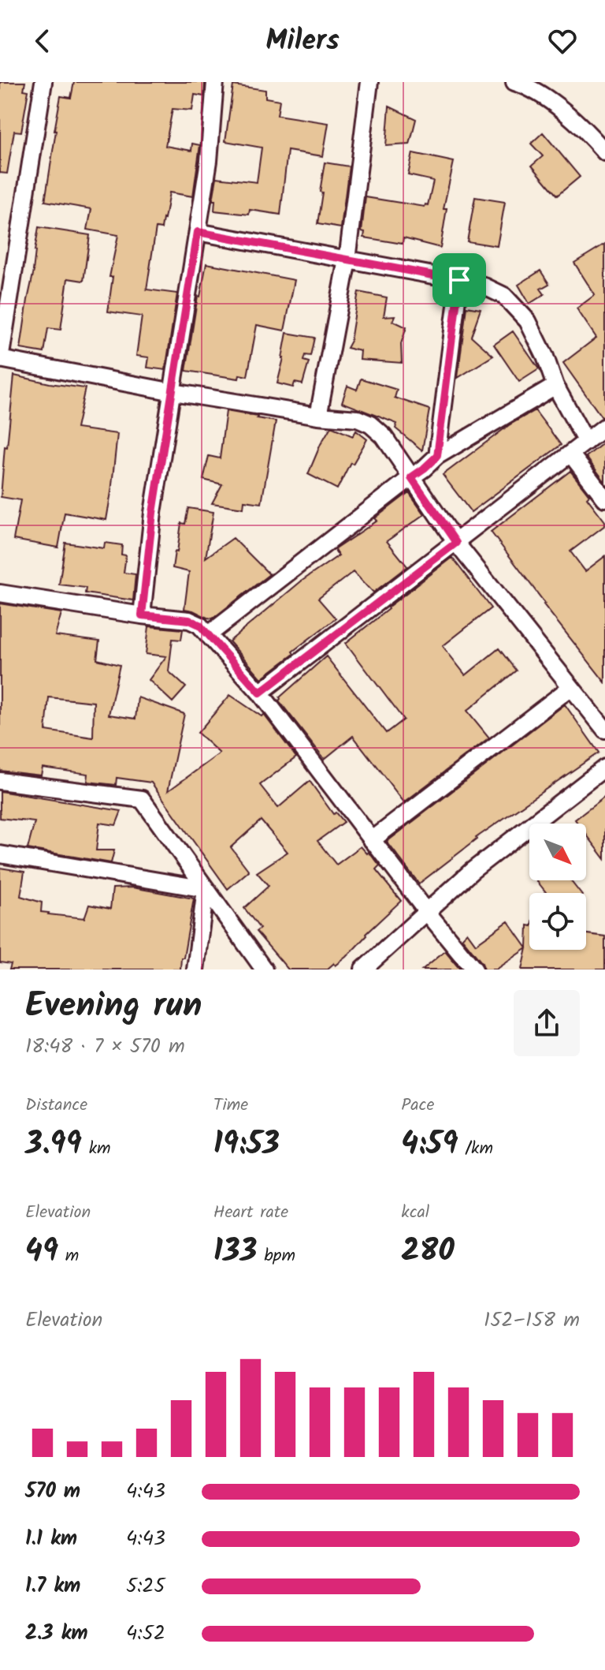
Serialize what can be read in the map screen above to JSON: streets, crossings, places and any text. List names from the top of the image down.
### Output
{
  "north": "bottom right",
  "page": {
    "header": "Milers",
    "heading": ["Evening run", "18:48 · 7 × 570 m"],
    "stats": [
      ["Distance", "3.99 km"],
      ["Time", "19:53"],
      ["Pace", "4:59 /km"],
      ["Elevation", "49 m"],
      ["Heart rate", "133 bpm"],
      ["kcal", "280"]
    ],
    "chart": ["Elevation", "152–158 m"],
    "list": [
      {
        "name": "570 m",
        "note": "4:43"
      },
      {
        "name": "1.1 km",
        "note": "4:43"
      },
      {
        "name": "1.7 km",
        "note": "5:25"
      },
      {
        "name": "2.3 km",
        "note": "4:52"
      }
    ]
  }
}
